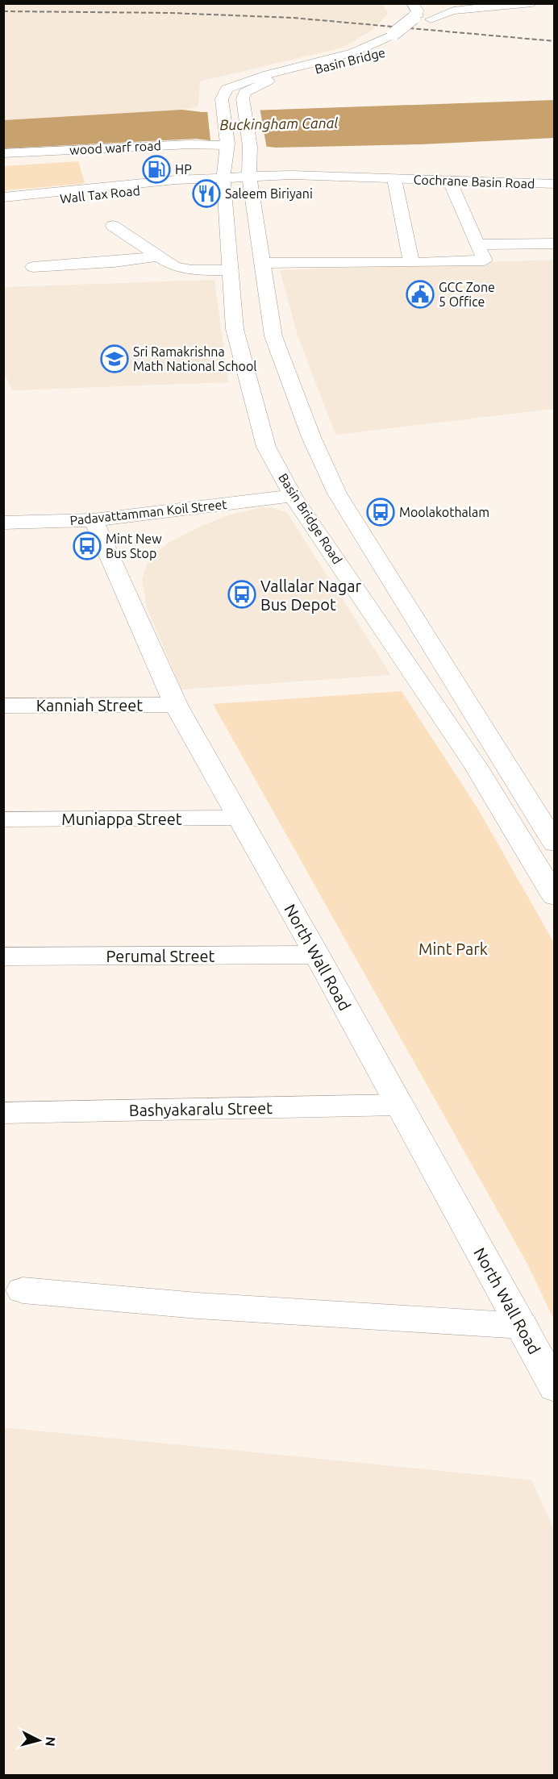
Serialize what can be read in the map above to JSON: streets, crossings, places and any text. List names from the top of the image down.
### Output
{
  "streets": {
    "main road": [
      "Basin Bridge",
      "wood warf road",
      "Cochrane Basin Road",
      "Wall Tax Road",
      "Padavattamman Koil Street",
      "Basin Bridge Road",
      "Kanniah Street",
      "Muniappa Street",
      "Perumal Street",
      "North Wall Road",
      "Bashyakaralu Street"
    ]
  },
  "crossings": [
    ["Basin Bridge", "wood warf road"],
    ["Basin Bridge", "Cochrane Basin Road"],
    ["Basin Bridge", "Basin Bridge Road"],
    ["wood warf road", "Basin Bridge Road"],
    ["Cochrane Basin Road", "Wall Tax Road"],
    ["Cochrane Basin Road", "Basin Bridge Road"],
    ["Wall Tax Road", "Basin Bridge Road"],
    ["Padavattamman Koil Street", "Basin Bridge Road"],
    ["Padavattamman Koil Street", "North Wall Road"],
    ["Kanniah Street", "North Wall Road"],
    ["Muniappa Street", "North Wall Road"],
    ["Perumal Street", "North Wall Road"],
    ["North Wall Road", "Bashyakaralu Street"]
  ],
  "water": ["Buckingham Canal"],
  "parks": ["Mint Park"],
  "places": {
    "fuel station": ["HP"],
    "restaurant": ["Saleem Biriyani"],
    "public building": ["GCC Zone 5 Office"],
    "school or university": ["Sri Ramakrishna Math National School"],
    "bus stop": ["Moolakothalam", "Mint New Bus Stop", "Vallalar Nagar Bus Depot"]
  },
  "north": "right"
}
